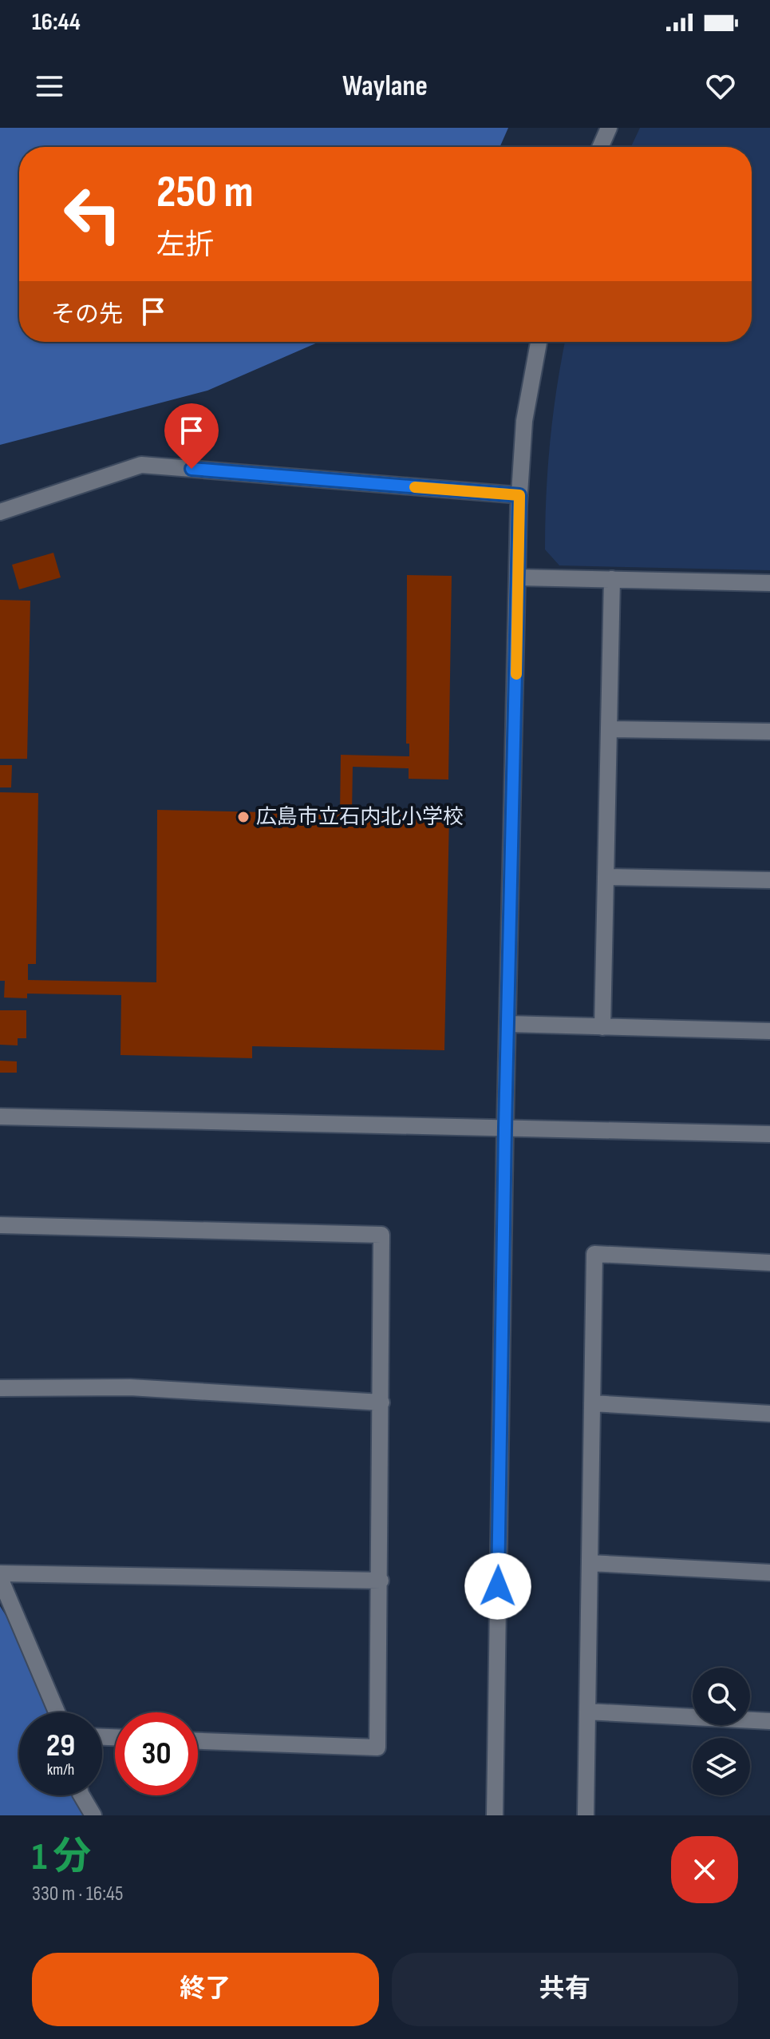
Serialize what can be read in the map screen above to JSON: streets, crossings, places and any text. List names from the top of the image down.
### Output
{
  "places": ["広島市立石内北小学校"],
  "page": {
    "status": "16:44",
    "header": "Waylane",
    "turn": ["250 m", "左折"],
    "then": "その先",
    "speed": "29 km/h",
    "limit": "30",
    "heading": ["1 分", "330 m · 16:45"],
    "buttons": ["終了", "共有"]
  }
}
